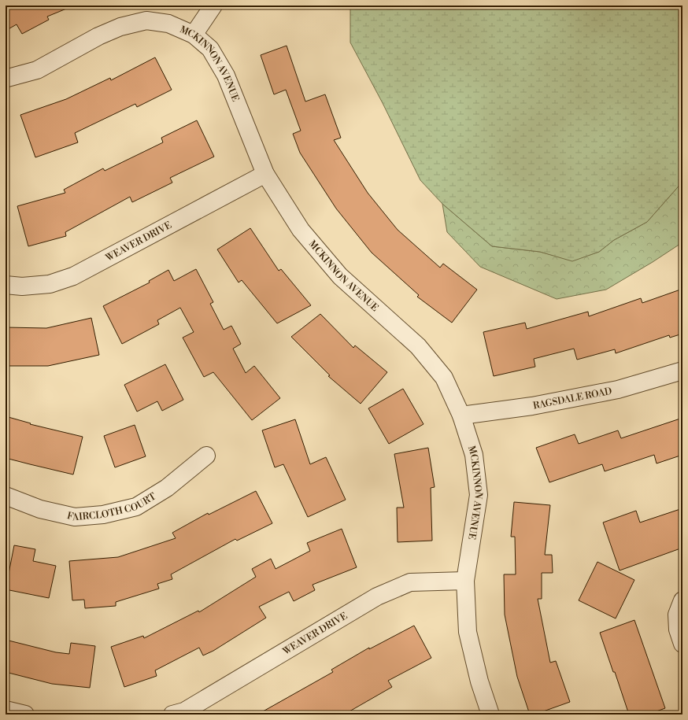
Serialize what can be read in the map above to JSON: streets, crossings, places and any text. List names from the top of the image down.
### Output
{
  "streets": {
    "street": [
      "MCKINNON AVENUE",
      "WEAVER DRIVE",
      "RAGSDALE ROAD",
      "FAIRCLOTH COURT"
    ]
  },
  "crossings": [
    ["MCKINNON AVENUE", "WEAVER DRIVE"],
    ["MCKINNON AVENUE", "RAGSDALE ROAD"]
  ]
}
